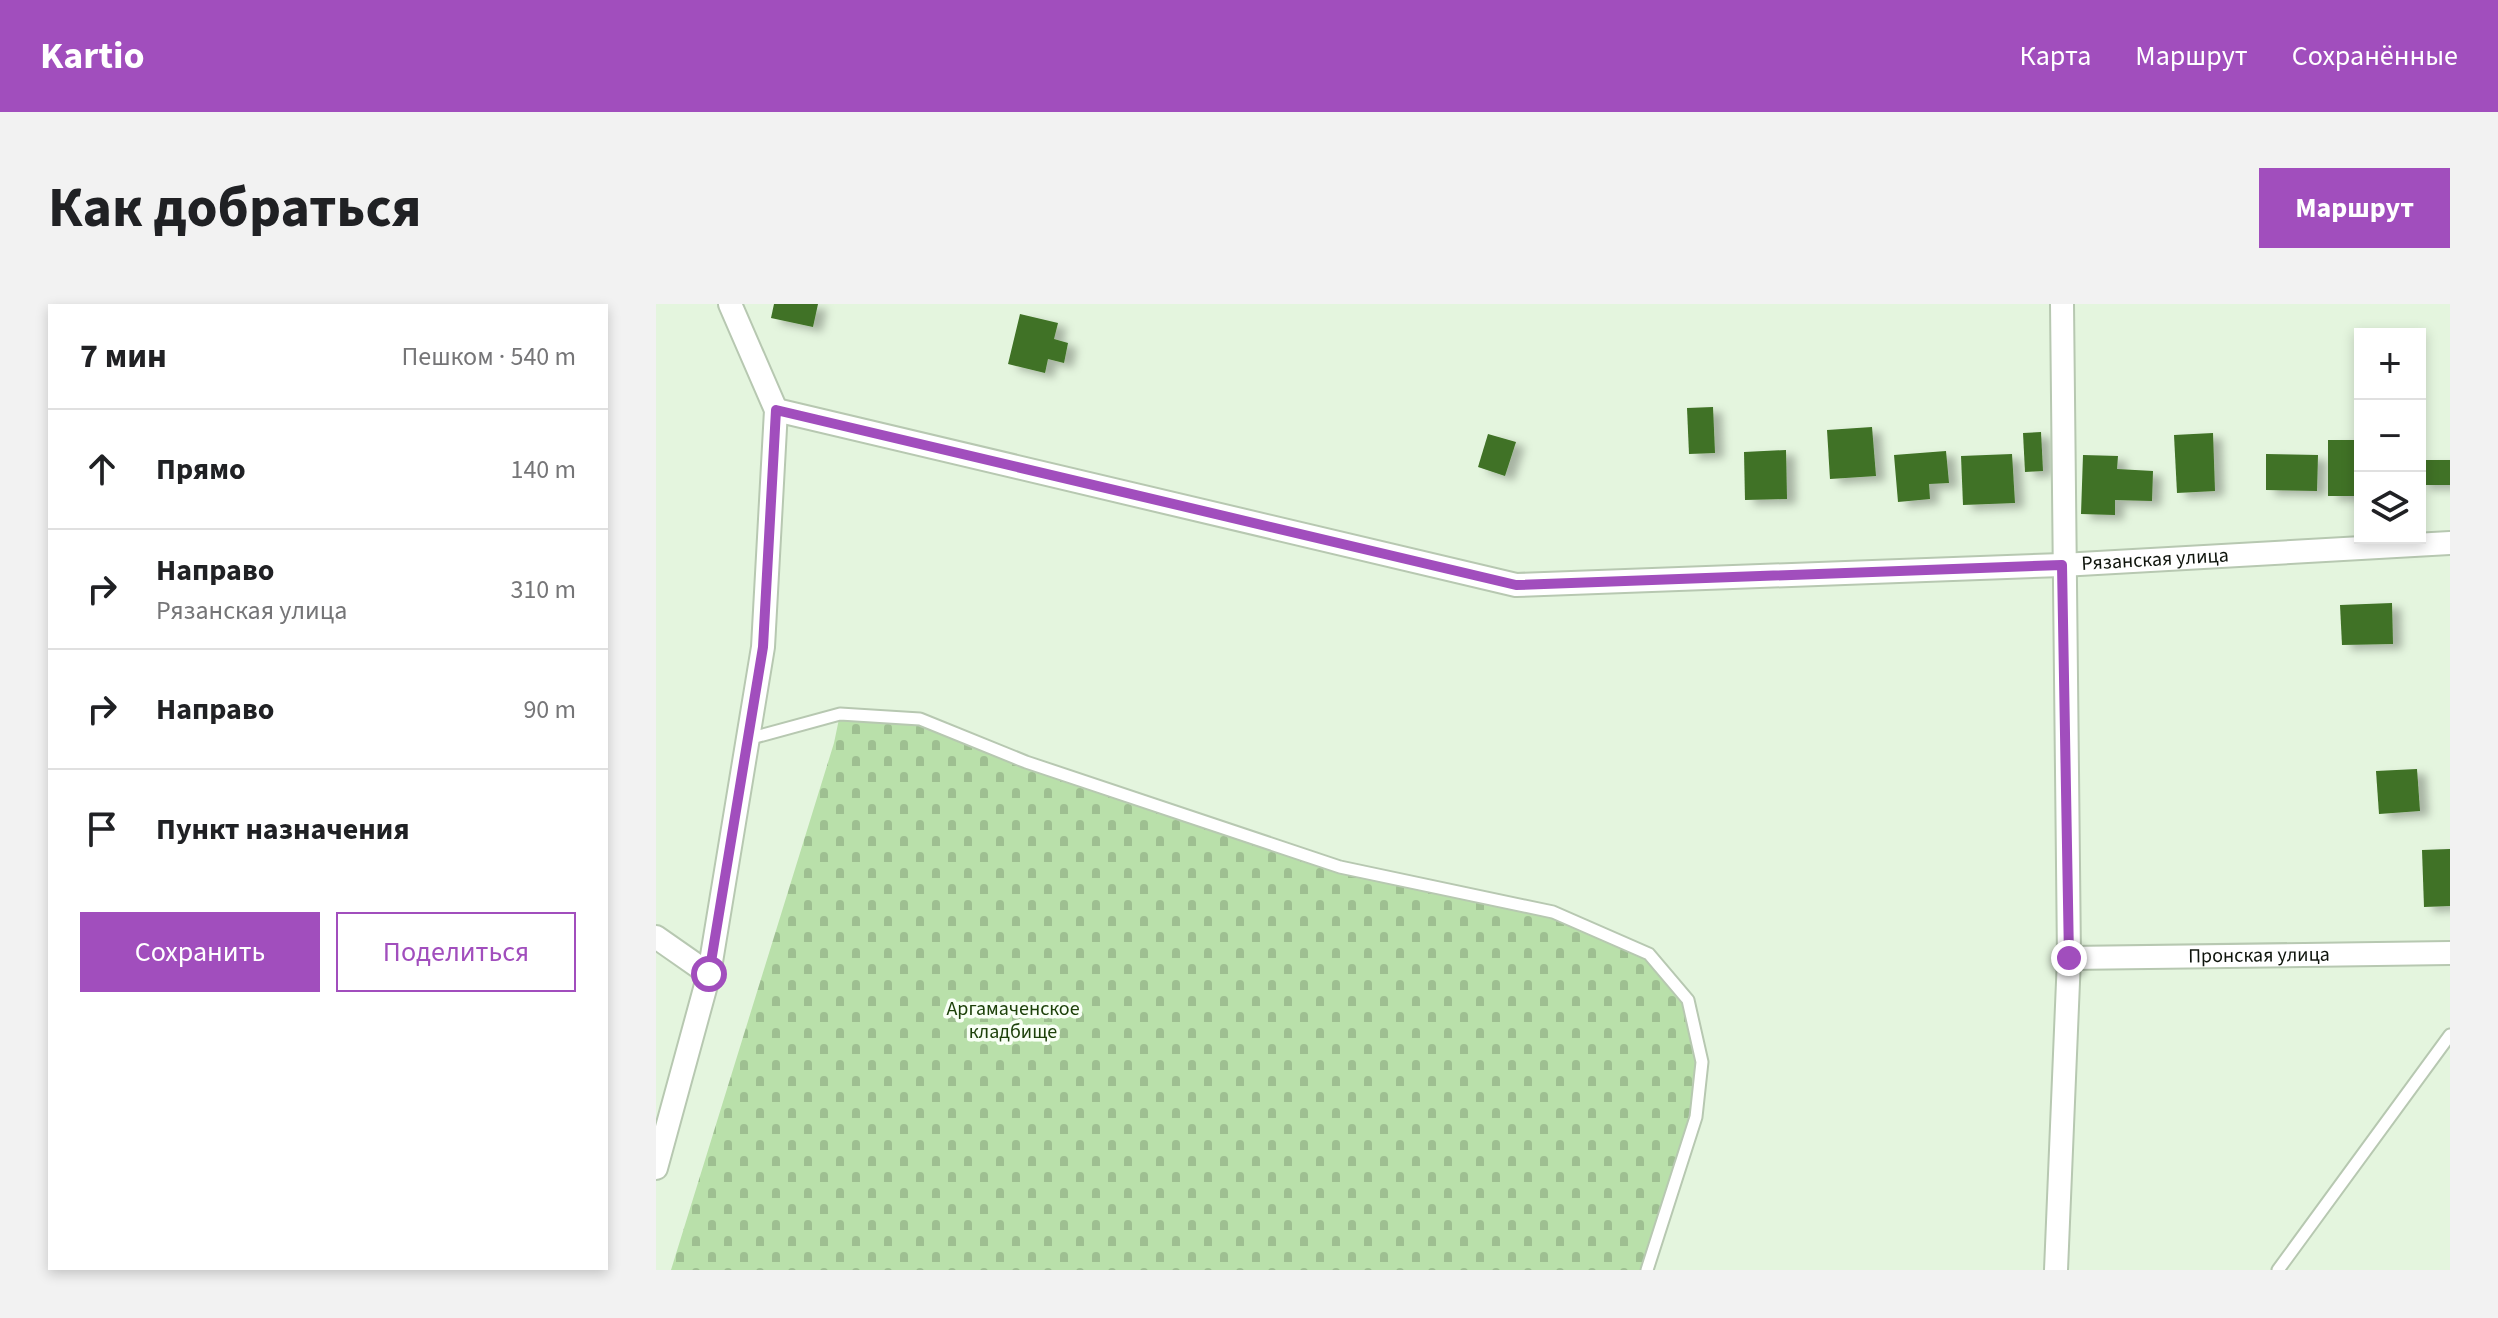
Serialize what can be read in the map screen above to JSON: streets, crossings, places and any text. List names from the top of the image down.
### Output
{
  "streets": {
    "street": ["Рязанская улица", "Пронская улица"]
  },
  "parks": ["Аргамаченское кладбище"],
  "page": {
    "header": "Kartio",
    "nav": ["Карта", "Маршрут", "Сохранённые"],
    "buttons": [
      "Маршрут",
      ["Сохранить", "Поделиться"]
    ],
    "title": "Как добраться",
    "heading": ["7 мин", "Пешком · 540 m"],
    "map_buttons": ["+", "−"],
    "list": [
      ["Прямо", "140 m"],
      ["Направо", "Рязанская улица", "310 m"],
      ["Направо", "90 m"],
      "Пункт назначения"
    ]
  }
}
